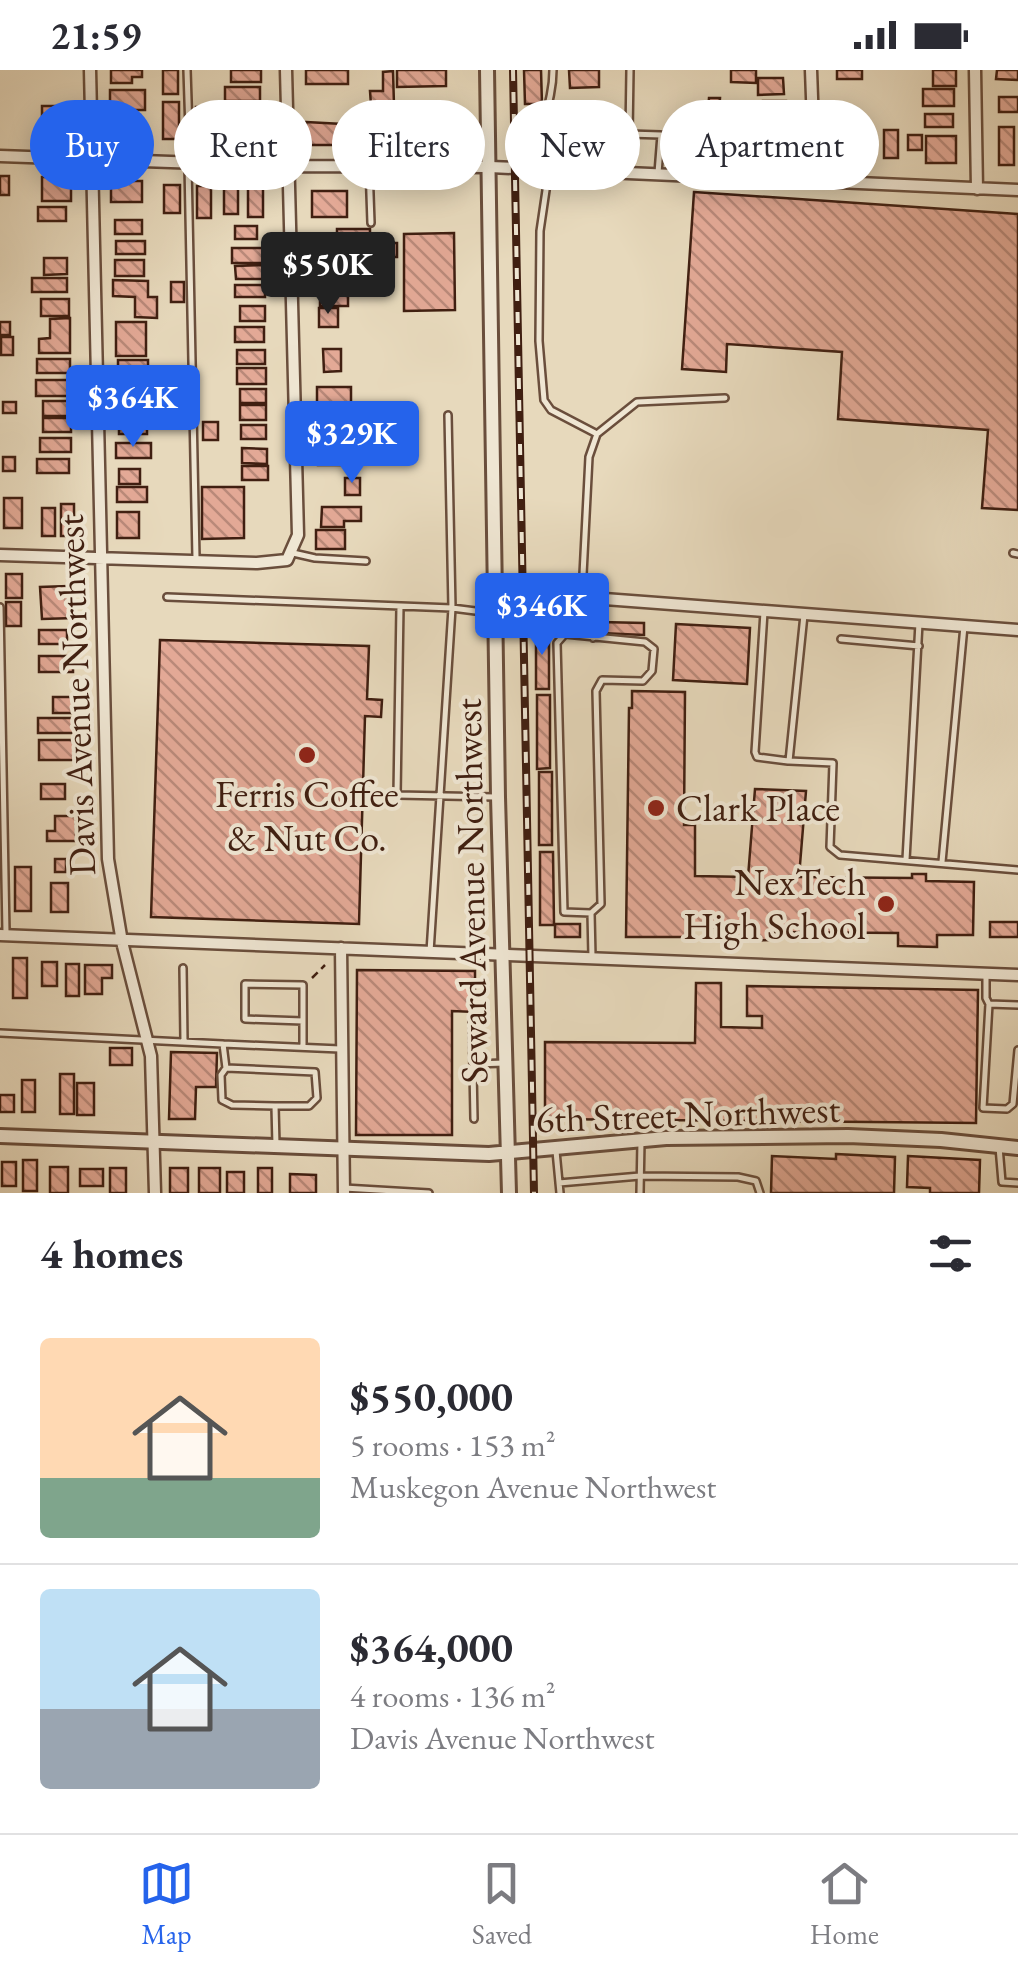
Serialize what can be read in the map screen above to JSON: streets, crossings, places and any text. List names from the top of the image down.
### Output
{
  "streets": {
    "street": ["Davis Avenue Northwest", "Seward Avenue Northwest", "6th Street Northwest"]
  },
  "crossings": [
    ["Davis Avenue Northwest", "6th Street Northwest"],
    ["Seward Avenue Northwest", "6th Street Northwest"]
  ],
  "places": ["Ferris Coffee & Nut Co.", "Clark Place", "NexTech High School"],
  "page": {
    "status": "21:59",
    "chip": [
      "Buy",
      "Rent",
      "Filters",
      "New",
      "Apartment"
    ],
    "price": [
      "$550K",
      "$364K",
      "$329K",
      "$346K"
    ],
    "heading": "4 homes",
    "list": [
      {
        "name": "$550,000",
        "note": "5 rooms · 153 m² · Muskegon Avenue Northwest"
      },
      {
        "name": "$364,000",
        "note": "4 rooms · 136 m² · Davis Avenue Northwest"
      }
    ],
    "tabs": ["Map", "Saved", "Home"]
  }
}
